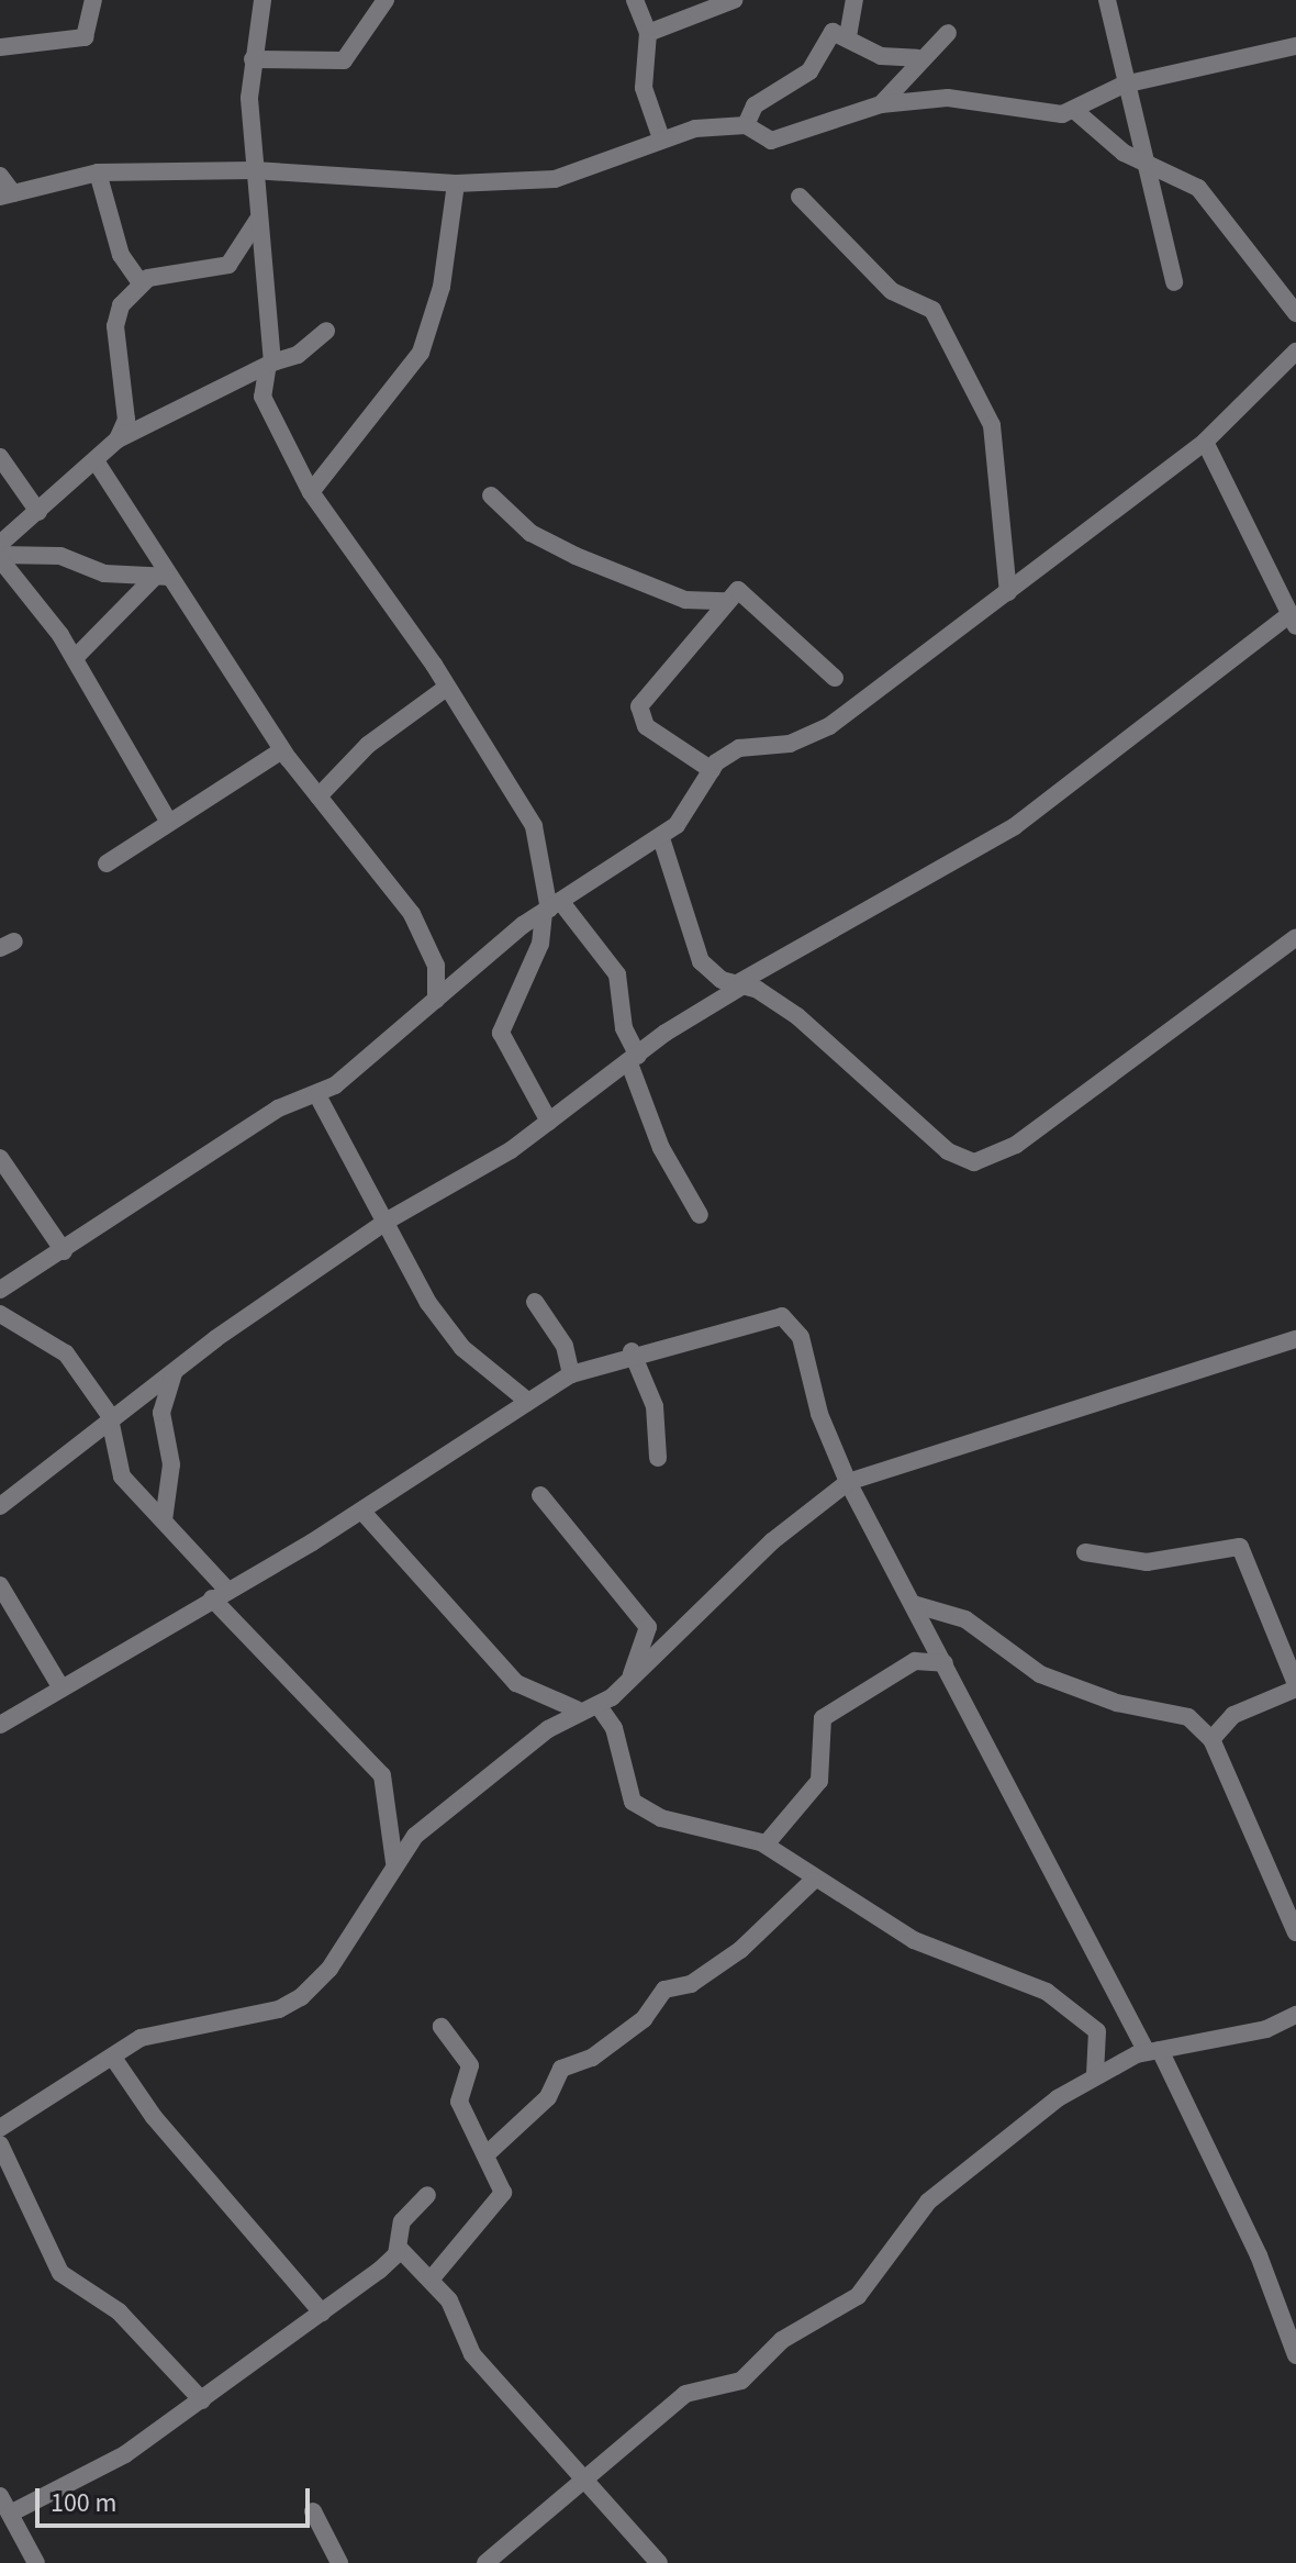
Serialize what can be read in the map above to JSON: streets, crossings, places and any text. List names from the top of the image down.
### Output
{
  "scale_bar": "100 m"
}
